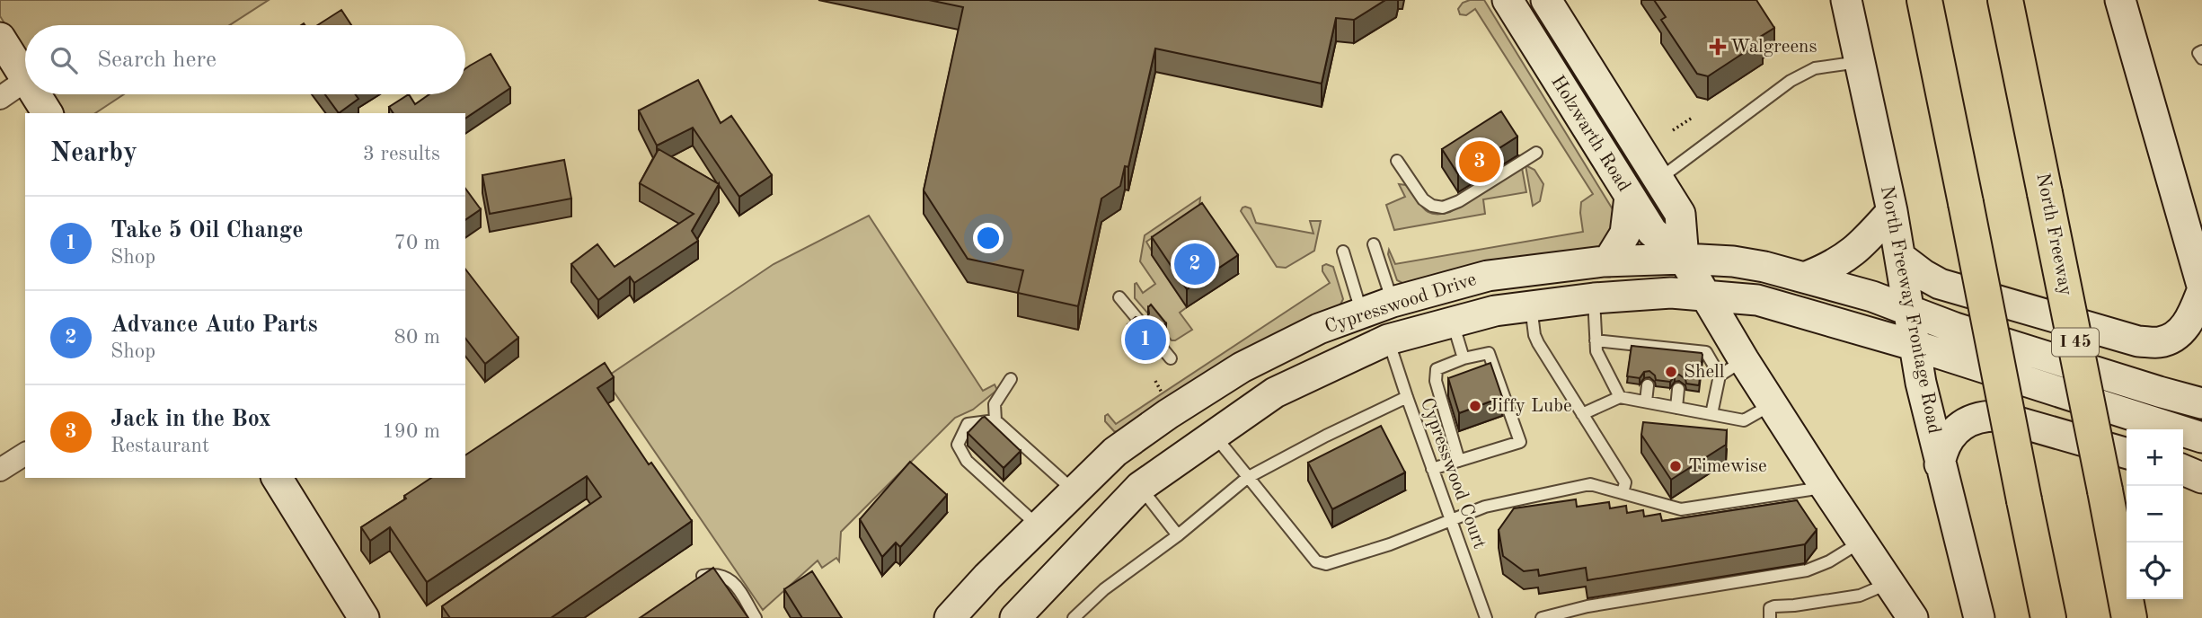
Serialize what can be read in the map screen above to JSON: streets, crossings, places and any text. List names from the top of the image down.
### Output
{
  "streets": {
    "highway": ["North Freeway", "I 45"],
    "main road": ["Holzwarth Road", "Cypresswood Drive", "North Freeway Frontage Road"],
    "lane": ["Cypresswood Court"]
  },
  "crossings": [
    ["Holzwarth Road", "Cypresswood Drive"],
    ["Cypresswood Drive", "North Freeway Frontage Road"],
    ["Cypresswood Drive", "Cypresswood Court"]
  ],
  "places": {
    "health": ["Walgreens"],
    "other": ["Shell", "Jiffy Lube", "Timewise"]
  },
  "page": {
    "search": "Search here",
    "heading": ["Nearby", "3 results"],
    "pins": ["3", "2", "1"],
    "list": [
      {
        "mark": "1",
        "name": "Take 5 Oil Change",
        "note": "Shop",
        "value": "70 m"
      },
      {
        "mark": "2",
        "name": "Advance Auto Parts",
        "note": "Shop",
        "value": "80 m"
      },
      {
        "mark": "3",
        "name": "Jack in the Box",
        "note": "Restaurant",
        "value": "190 m"
      }
    ],
    "map_buttons": ["+", "−"]
  }
}
